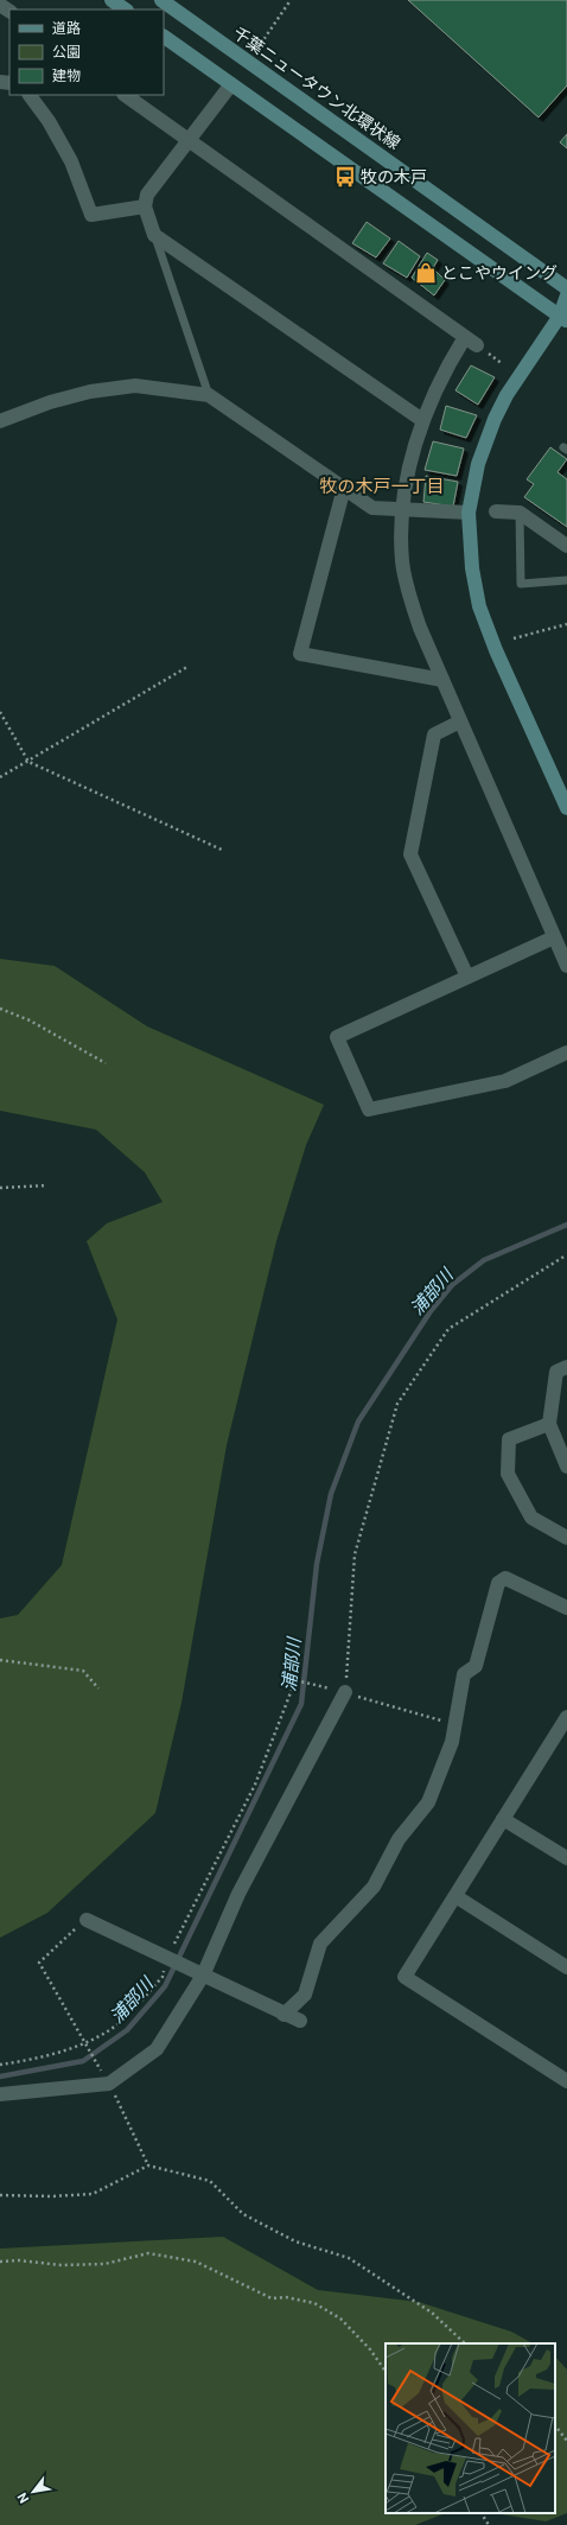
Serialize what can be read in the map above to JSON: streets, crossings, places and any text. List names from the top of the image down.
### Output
{
  "streets": {
    "main road": ["千葉ニュータウン北環状線"]
  },
  "districts": ["牧の木戸一丁目"],
  "water": ["浦部川"],
  "places": {
    "bus stop": ["牧の木戸"],
    "shop": ["とこやウイング"]
  },
  "legend": ["道路", "公園", "建物"],
  "north": "bottom left"
}
